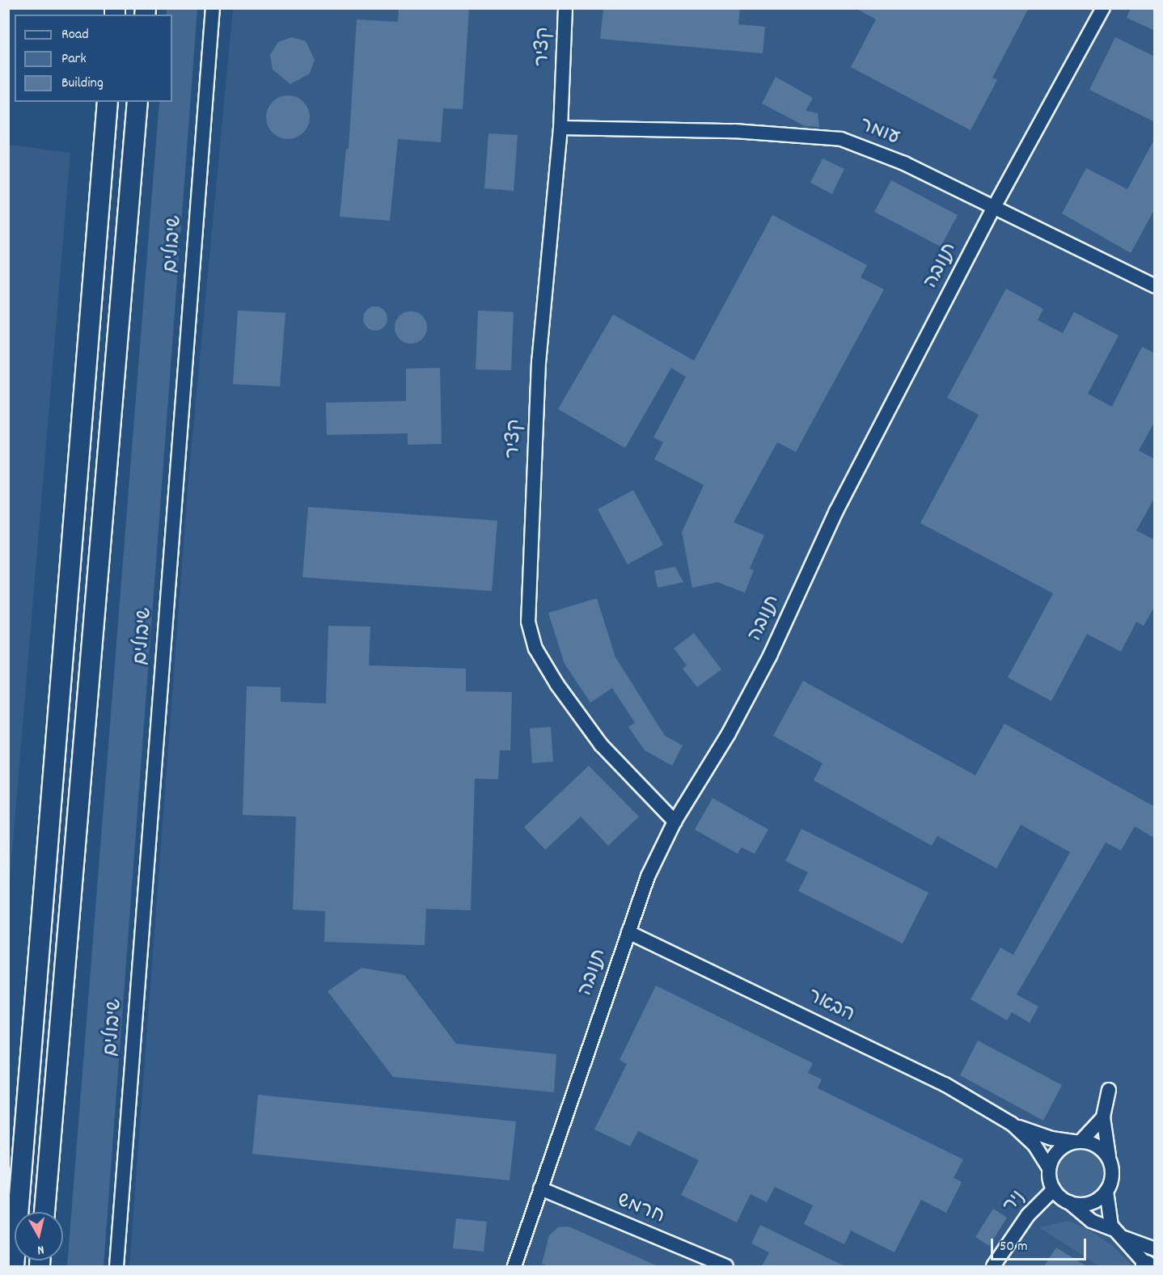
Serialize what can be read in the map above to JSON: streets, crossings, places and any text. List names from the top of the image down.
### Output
{
  "streets": {
    "street": [
      "קציר",
      "עומר",
      "שיבולים",
      "תנובה",
      "הבאר",
      "ניר",
      "חרמש"
    ]
  },
  "crossings": [
    ["קציר", "עומר"],
    ["קציר", "תנובה"],
    ["עומר", "תנובה"],
    ["תנובה", "הבאר"],
    ["תנובה", "חרמש"],
    ["הבאר", "ניר"]
  ],
  "legend": ["Road", "Park", "Building"],
  "scale_bar": "50 m",
  "north": "bottom"
}
